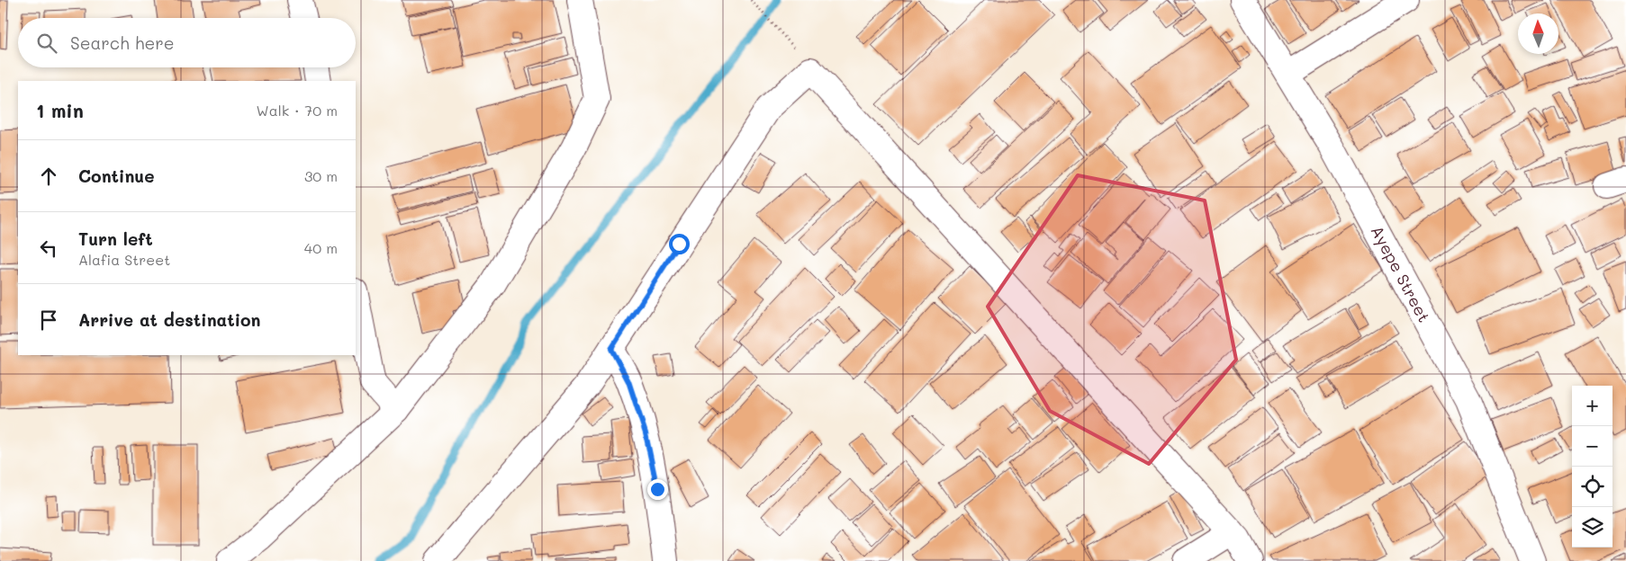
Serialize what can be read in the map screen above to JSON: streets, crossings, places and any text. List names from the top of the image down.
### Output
{
  "streets": {
    "street": ["Ayepe Street"]
  },
  "north": "top",
  "page": {
    "search": "Search here",
    "heading": ["1 min", "Walk · 70 m"],
    "list": [
      ["Continue", "30 m"],
      ["Turn left", "Alafia Street", "40 m"],
      "Arrive at destination"
    ],
    "map_buttons": ["+", "−"]
  }
}
